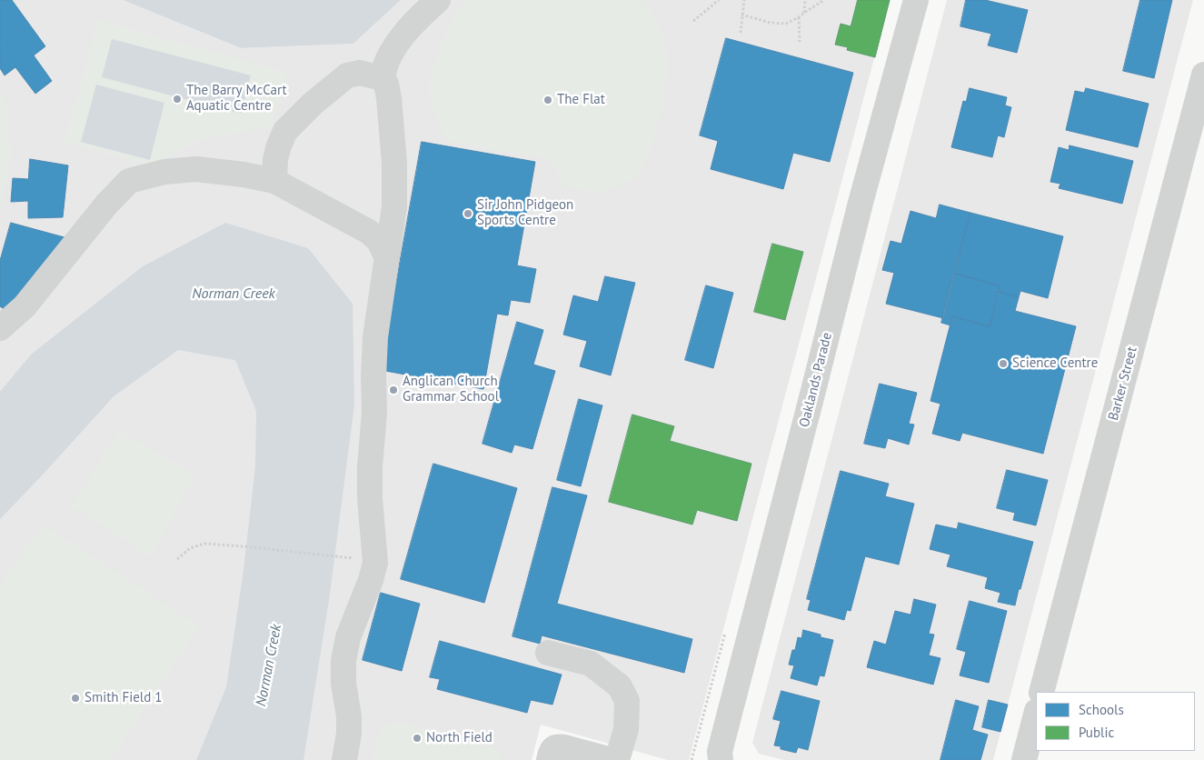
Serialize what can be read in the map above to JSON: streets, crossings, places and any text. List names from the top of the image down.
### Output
{
  "streets": {
    "street": ["Oaklands Parade", "Barker Street"]
  },
  "water": ["Norman Creek"],
  "places": [
    "The Barry McCart Aquatic Centre",
    "The Flat",
    "Sir John Pidgeon Sports Centre",
    "Science Centre",
    "Anglican Church Grammar School",
    "Smith Field 1",
    "North Field"
  ],
  "legend": ["Schools", "Public"]
}
